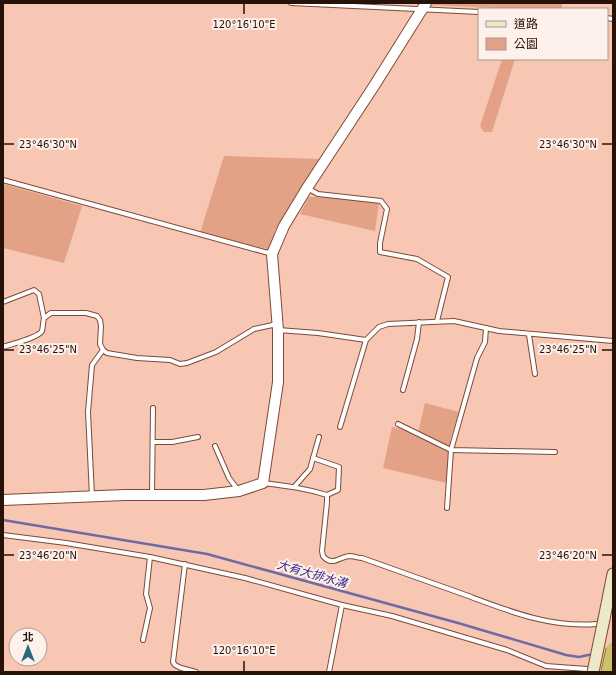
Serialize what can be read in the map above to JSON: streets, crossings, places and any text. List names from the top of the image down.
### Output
{
  "water": ["大有大排水溝"],
  "legend": ["道路", "公園"],
  "north": "top",
  "coordinates": [
    "120°16'10\"E",
    "23°46'30\"N",
    "23°46'25\"N",
    "23°46'20\"N"
  ]
}
